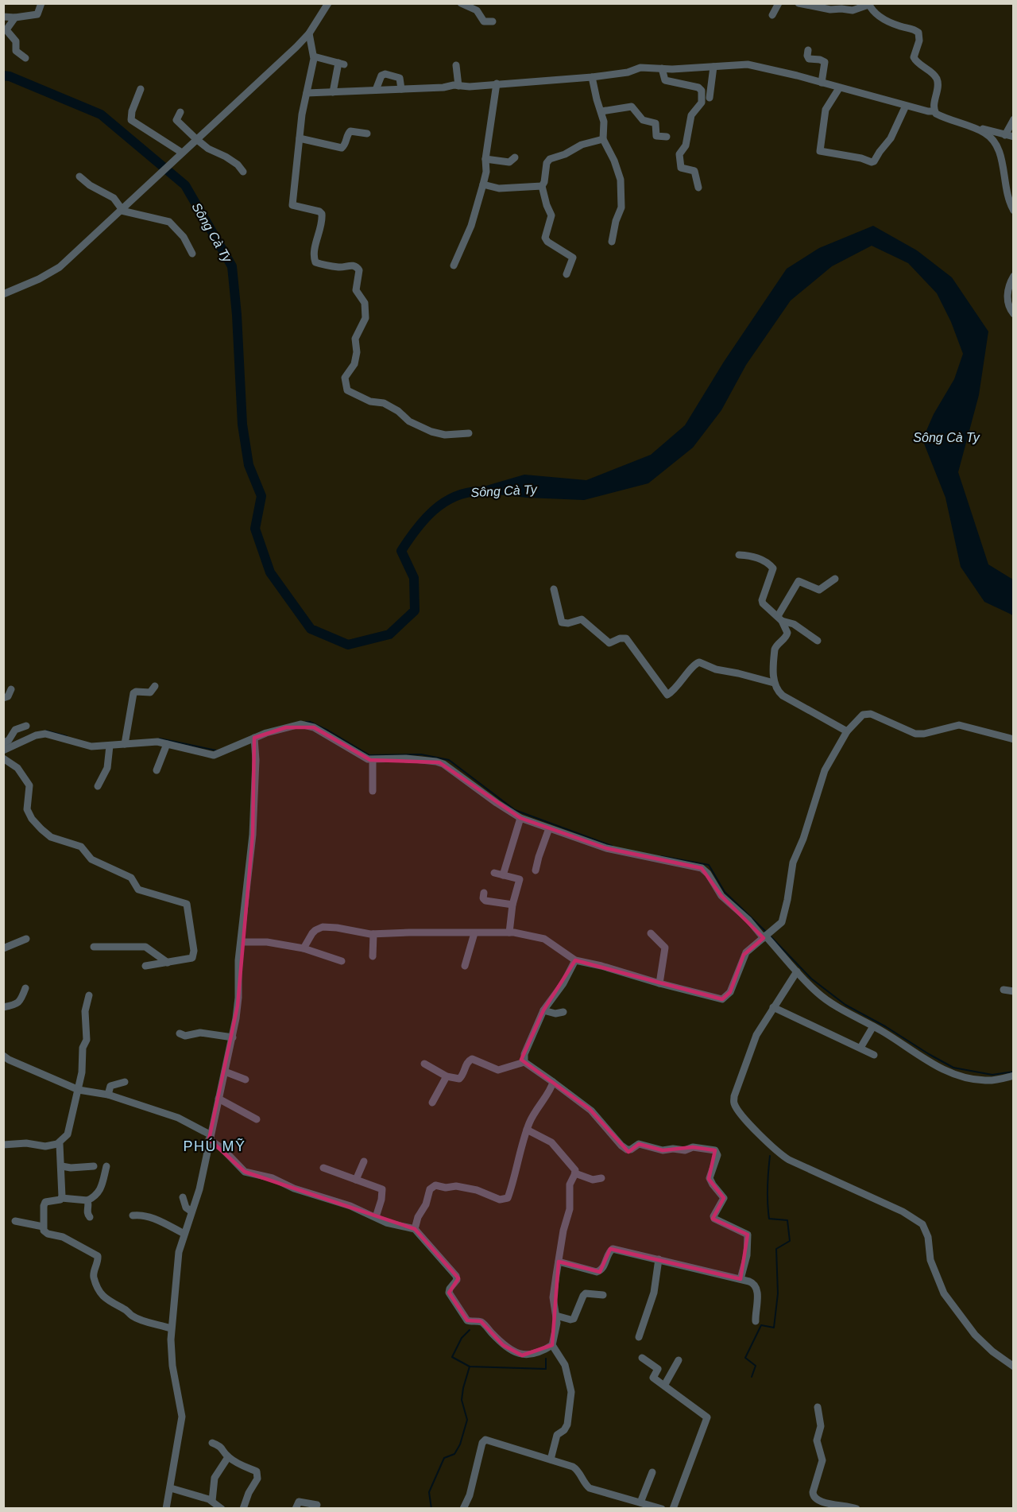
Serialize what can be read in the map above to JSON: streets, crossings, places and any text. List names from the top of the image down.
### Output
{
  "districts": ["PHÚ MỸ"],
  "water": ["Sông Cà Ty"]
}
